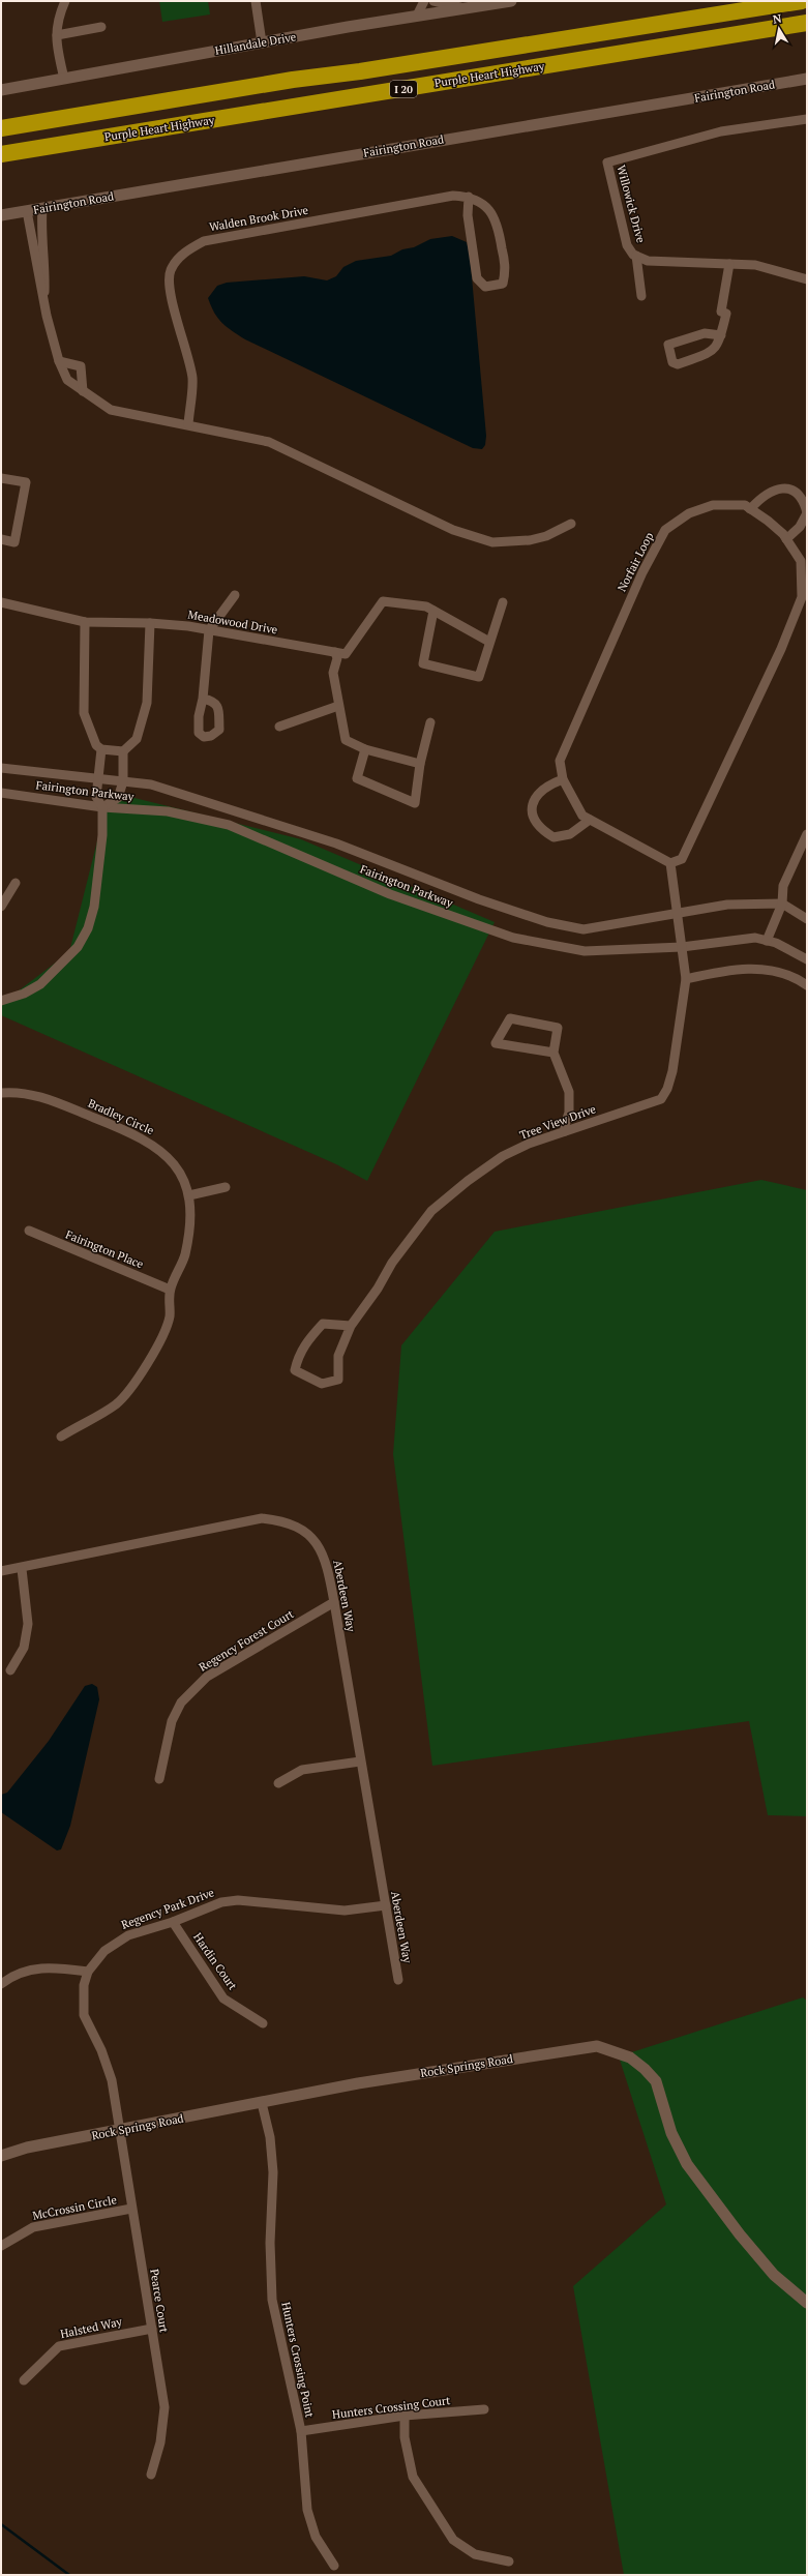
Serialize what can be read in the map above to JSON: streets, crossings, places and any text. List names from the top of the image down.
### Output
{
  "streets": {
    "highway": ["Purple Heart Highway", "I 20"],
    "street": [
      "Hillandale Drive",
      "Fairington Road",
      "Willowick Drive",
      "Walden Brook Drive",
      "Norfair Loop",
      "Meadowood Drive",
      "Fairington Parkway",
      "Bradley Circle",
      "Tree View Drive",
      "Fairington Place",
      "Aberdeen Way",
      "Regency Forest Court",
      "Regency Park Drive",
      "Hardin Court",
      "Rock Springs Road",
      "McCrossin Circle",
      "Pearce Court",
      "Halsted Way",
      "Hunters Crossing Point",
      "Hunters Crossing Court"
    ]
  },
  "crossings": [
    ["Fairington Parkway", "Tree View Drive"],
    ["Bradley Circle", "Fairington Place"],
    ["Aberdeen Way", "Regency Forest Court"],
    ["Aberdeen Way", "Regency Park Drive"],
    ["Regency Park Drive", "Hardin Court"],
    ["Rock Springs Road", "Pearce Court"],
    ["Rock Springs Road", "Hunters Crossing Point"],
    ["McCrossin Circle", "Pearce Court"],
    ["Pearce Court", "Halsted Way"],
    ["Hunters Crossing Point", "Hunters Crossing Court"]
  ],
  "north": "top"
}
